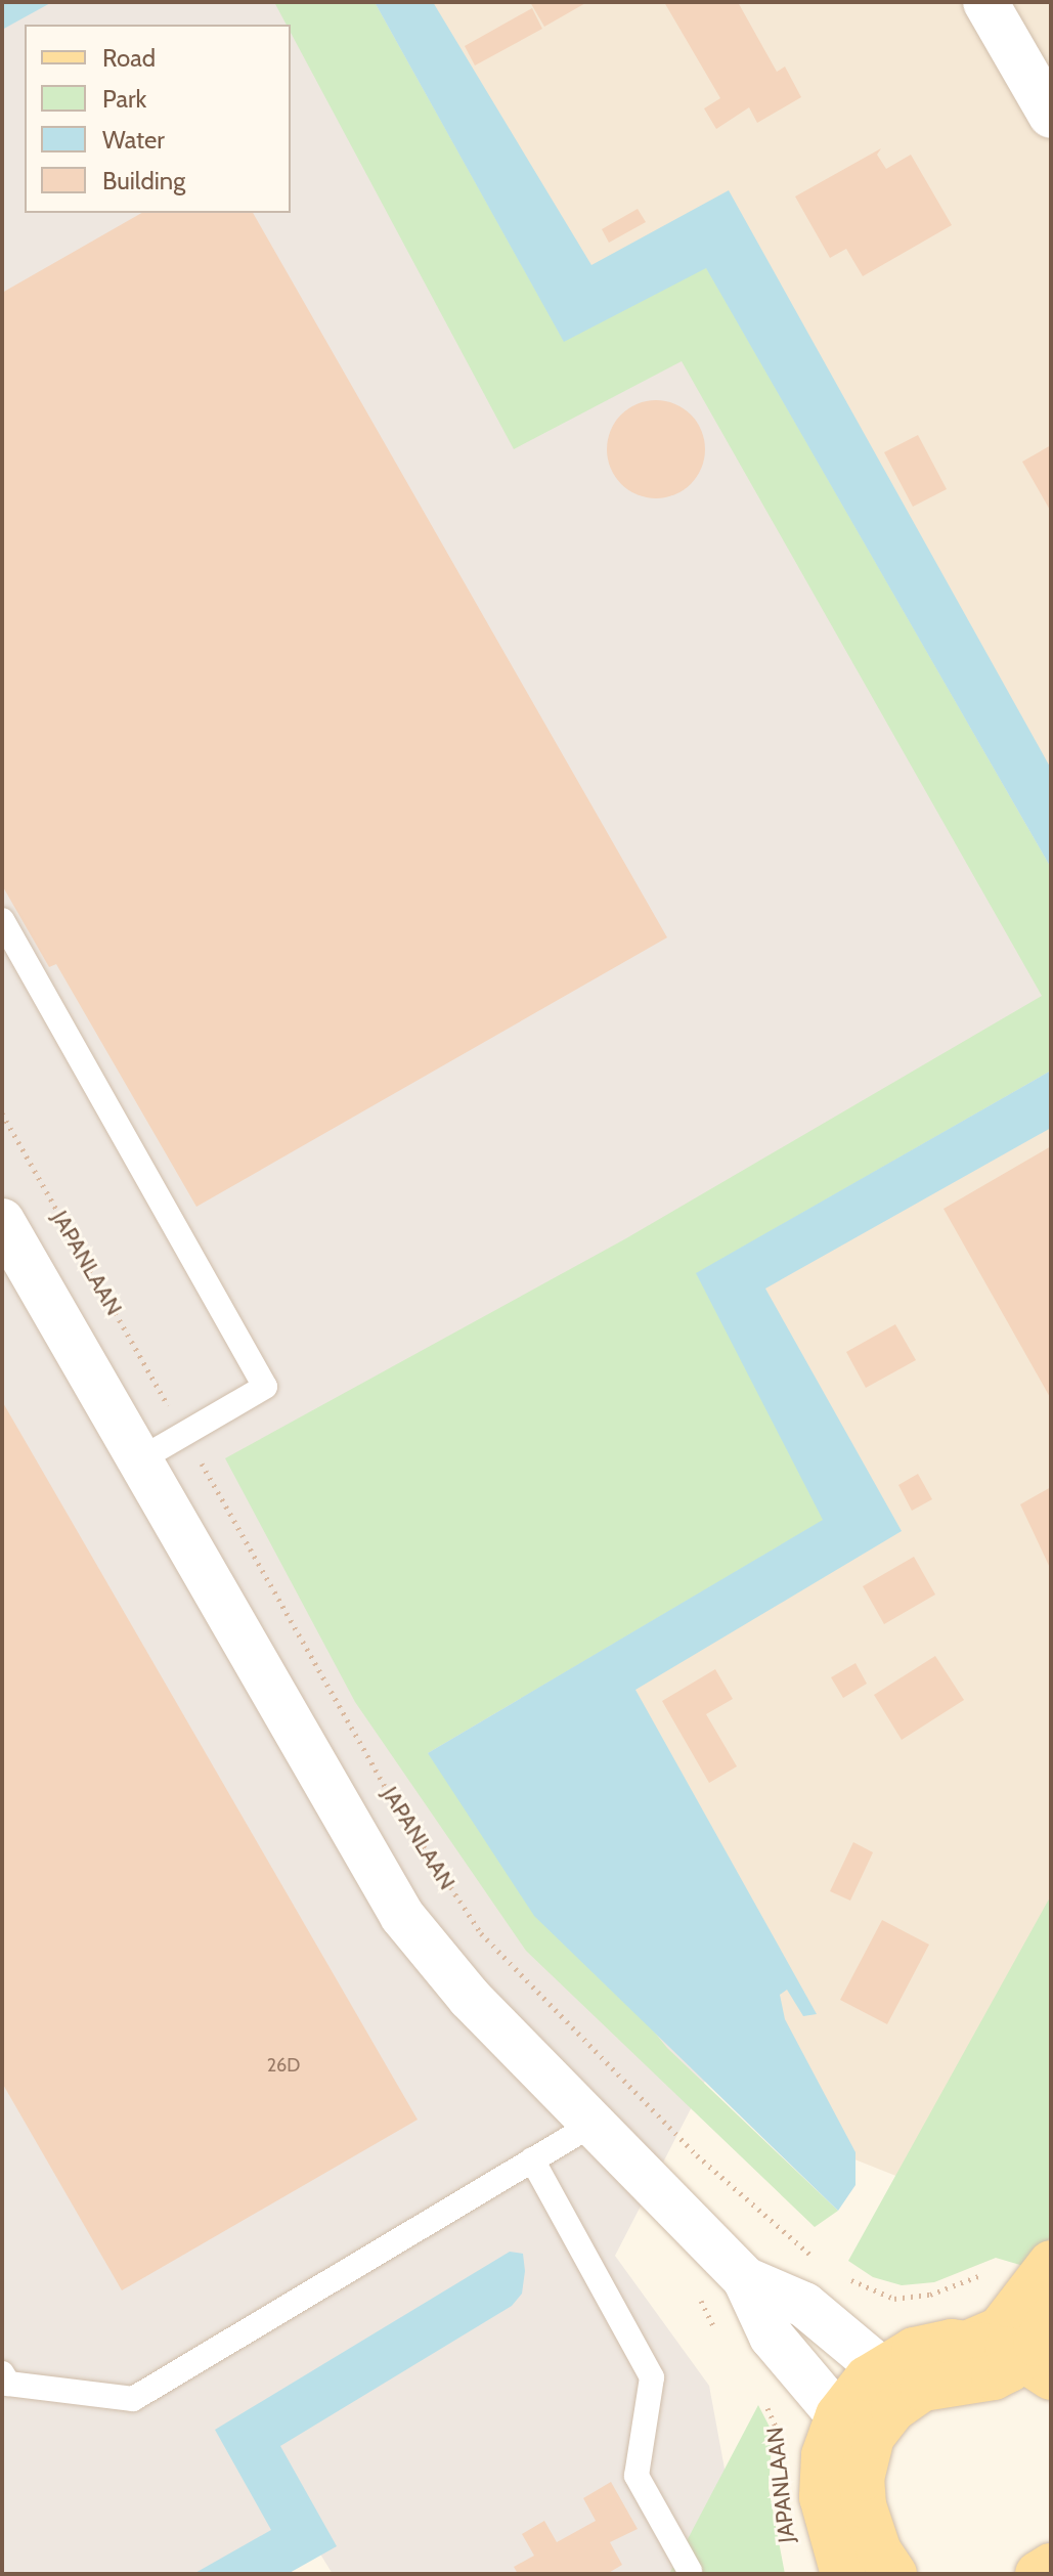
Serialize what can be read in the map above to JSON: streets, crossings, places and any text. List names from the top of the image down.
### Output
{
  "streets": {
    "path": ["JAPANLAAN"]
  },
  "house_numbers": ["26D"],
  "legend": [
    "Road",
    "Park",
    "Water",
    "Building"
  ]
}
